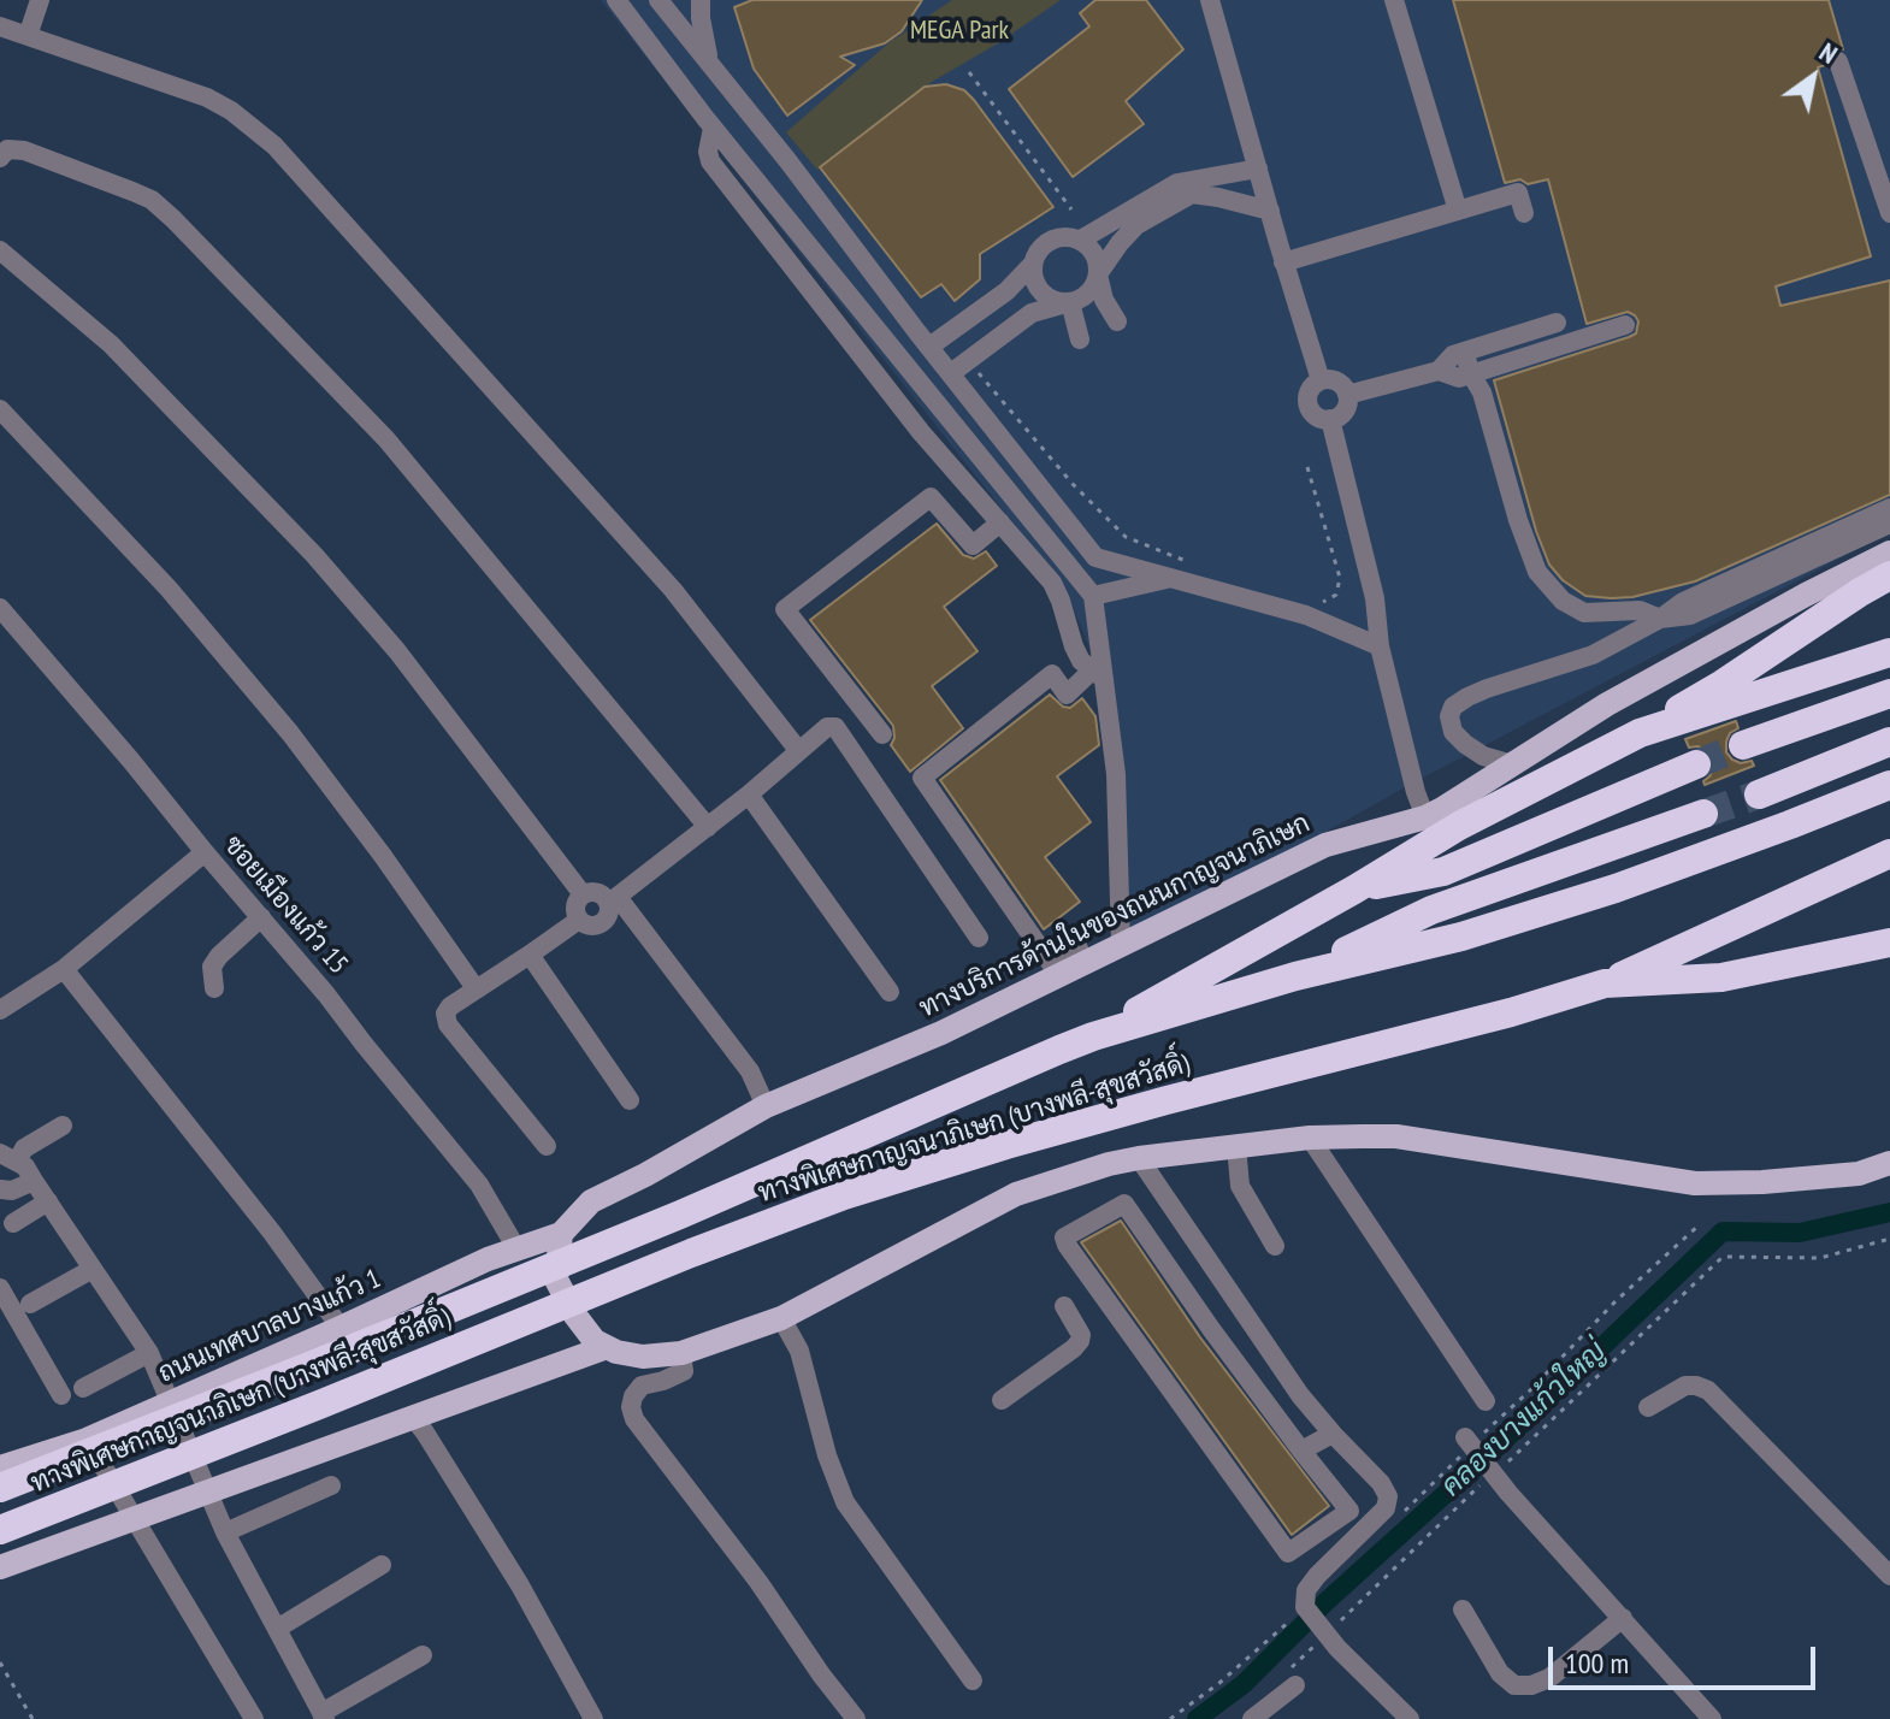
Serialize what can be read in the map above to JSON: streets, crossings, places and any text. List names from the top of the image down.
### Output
{
  "streets": {
    "highway": ["ทางพิเศษกาญจนาภิเษก (บางพลี-สุขสวัสดิ์)"],
    "main road": ["ทางบริการด้านในของถนนกาญจนาภิเษก", "ถนนเทศบาลบางแก้ว 1"],
    "street": ["ซอยเมืองแก้ว 15"]
  },
  "crossings": [
    ["ซอยเมืองแก้ว 15", "ถนนเทศบาลบางแก้ว 1"],
    ["ทางบริการด้านในของถนนกาญจนาภิเษก", "ถนนเทศบาลบางแก้ว 1"]
  ],
  "water": ["คลองบางแก้วใหญ่"],
  "parks": ["MEGA Park"],
  "scale_bar": "100 m",
  "north": "top right"
}
